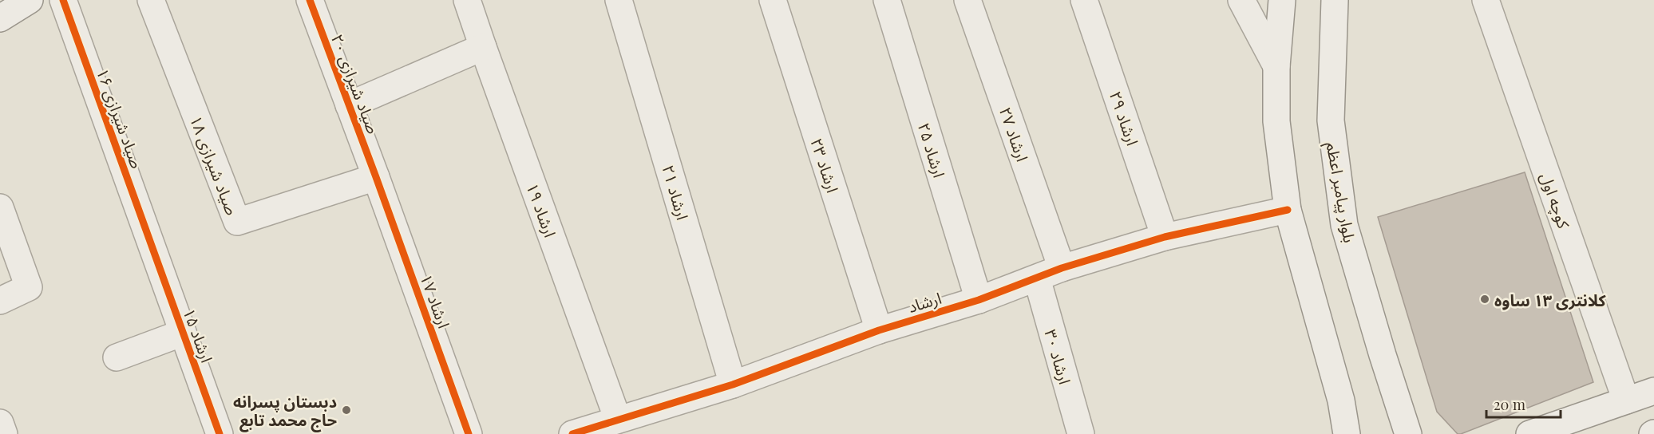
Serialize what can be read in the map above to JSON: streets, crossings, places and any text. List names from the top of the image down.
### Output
{
  "streets": {
    "street": [
      "صیاد شیرازی ۲۰",
      "صیاد شیرازی ۱۶",
      "ارشاد ۲۹",
      "ارشاد ۲۷",
      "ارشاد ۲۵",
      "صیاد شیرازی ۱۸",
      "ارشاد ۲۳",
      "ارشاد ۲۱",
      "بلوار پیامبر اعظم",
      "کوچه اول",
      "ارشاد ۱۹",
      "ارشاد ۱۷",
      "ارشاد",
      "ارشاد ۱۵",
      "ارشاد ۳۰"
    ]
  },
  "crossings": [
    ["صیاد شیرازی ۲۰", "صیاد شیرازی ۱۸"],
    ["صیاد شیرازی ۲۰", "ارشاد ۱۷"],
    ["صیاد شیرازی ۱۶", "ارشاد ۱۵"],
    ["ارشاد ۲۹", "ارشاد"],
    ["ارشاد ۲۷", "ارشاد"],
    ["ارشاد ۲۵", "ارشاد"],
    ["صیاد شیرازی ۱۸", "ارشاد ۱۷"],
    ["ارشاد ۲۳", "ارشاد"],
    ["ارشاد ۲۱", "ارشاد"],
    ["ارشاد ۱۹", "ارشاد"],
    ["ارشاد", "ارشاد ۳۰"]
  ],
  "places": ["کلانتری ۱۳ ساوه", "دبستان پسرانه حاج محمد تابع"],
  "scale_bar": "20 m"
}
